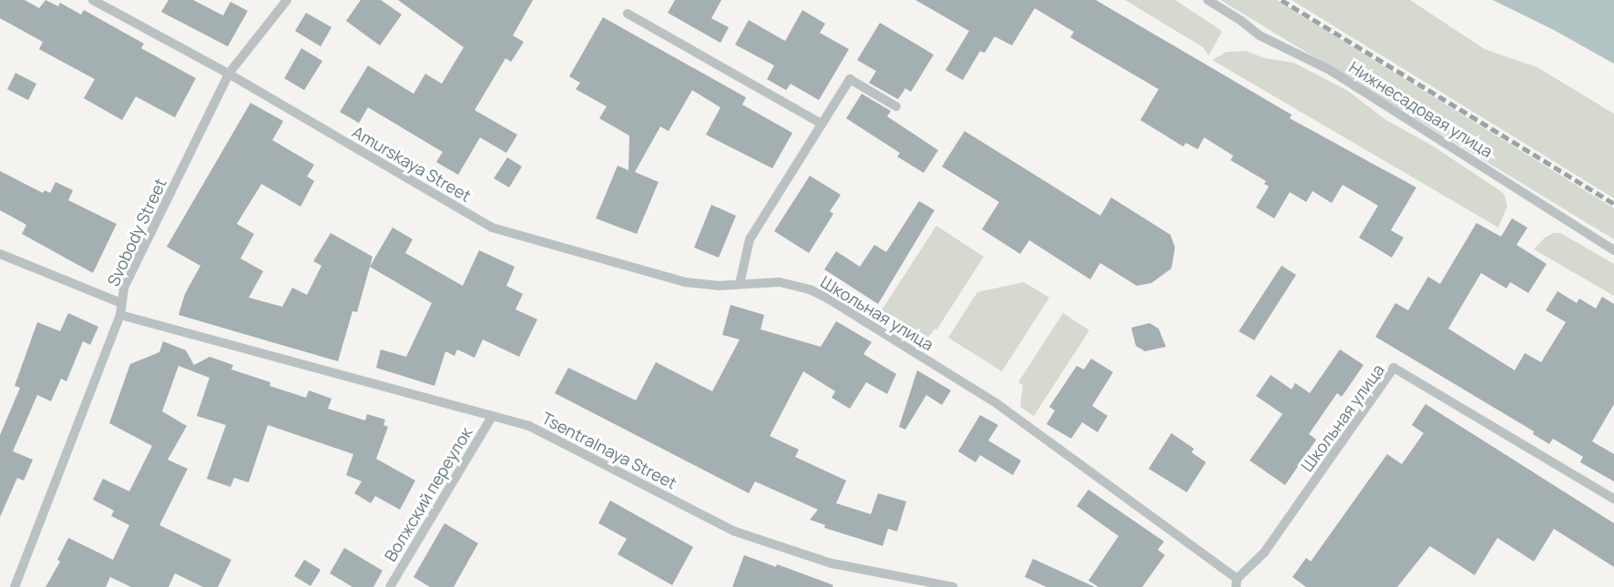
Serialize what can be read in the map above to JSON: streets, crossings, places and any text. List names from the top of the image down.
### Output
{
  "streets": {
    "street": [
      "Нижнесадовая улица",
      "Amurskaya Street",
      "Svobody Street",
      "Школьная улица",
      "Tsentralnaya Street",
      "Волжский переулок"
    ]
  },
  "crossings": [
    ["Amurskaya Street", "Svobody Street"],
    ["Amurskaya Street", "Школьная улица"],
    ["Svobody Street", "Tsentralnaya Street"],
    ["Tsentralnaya Street", "Волжский переулок"]
  ]
}
